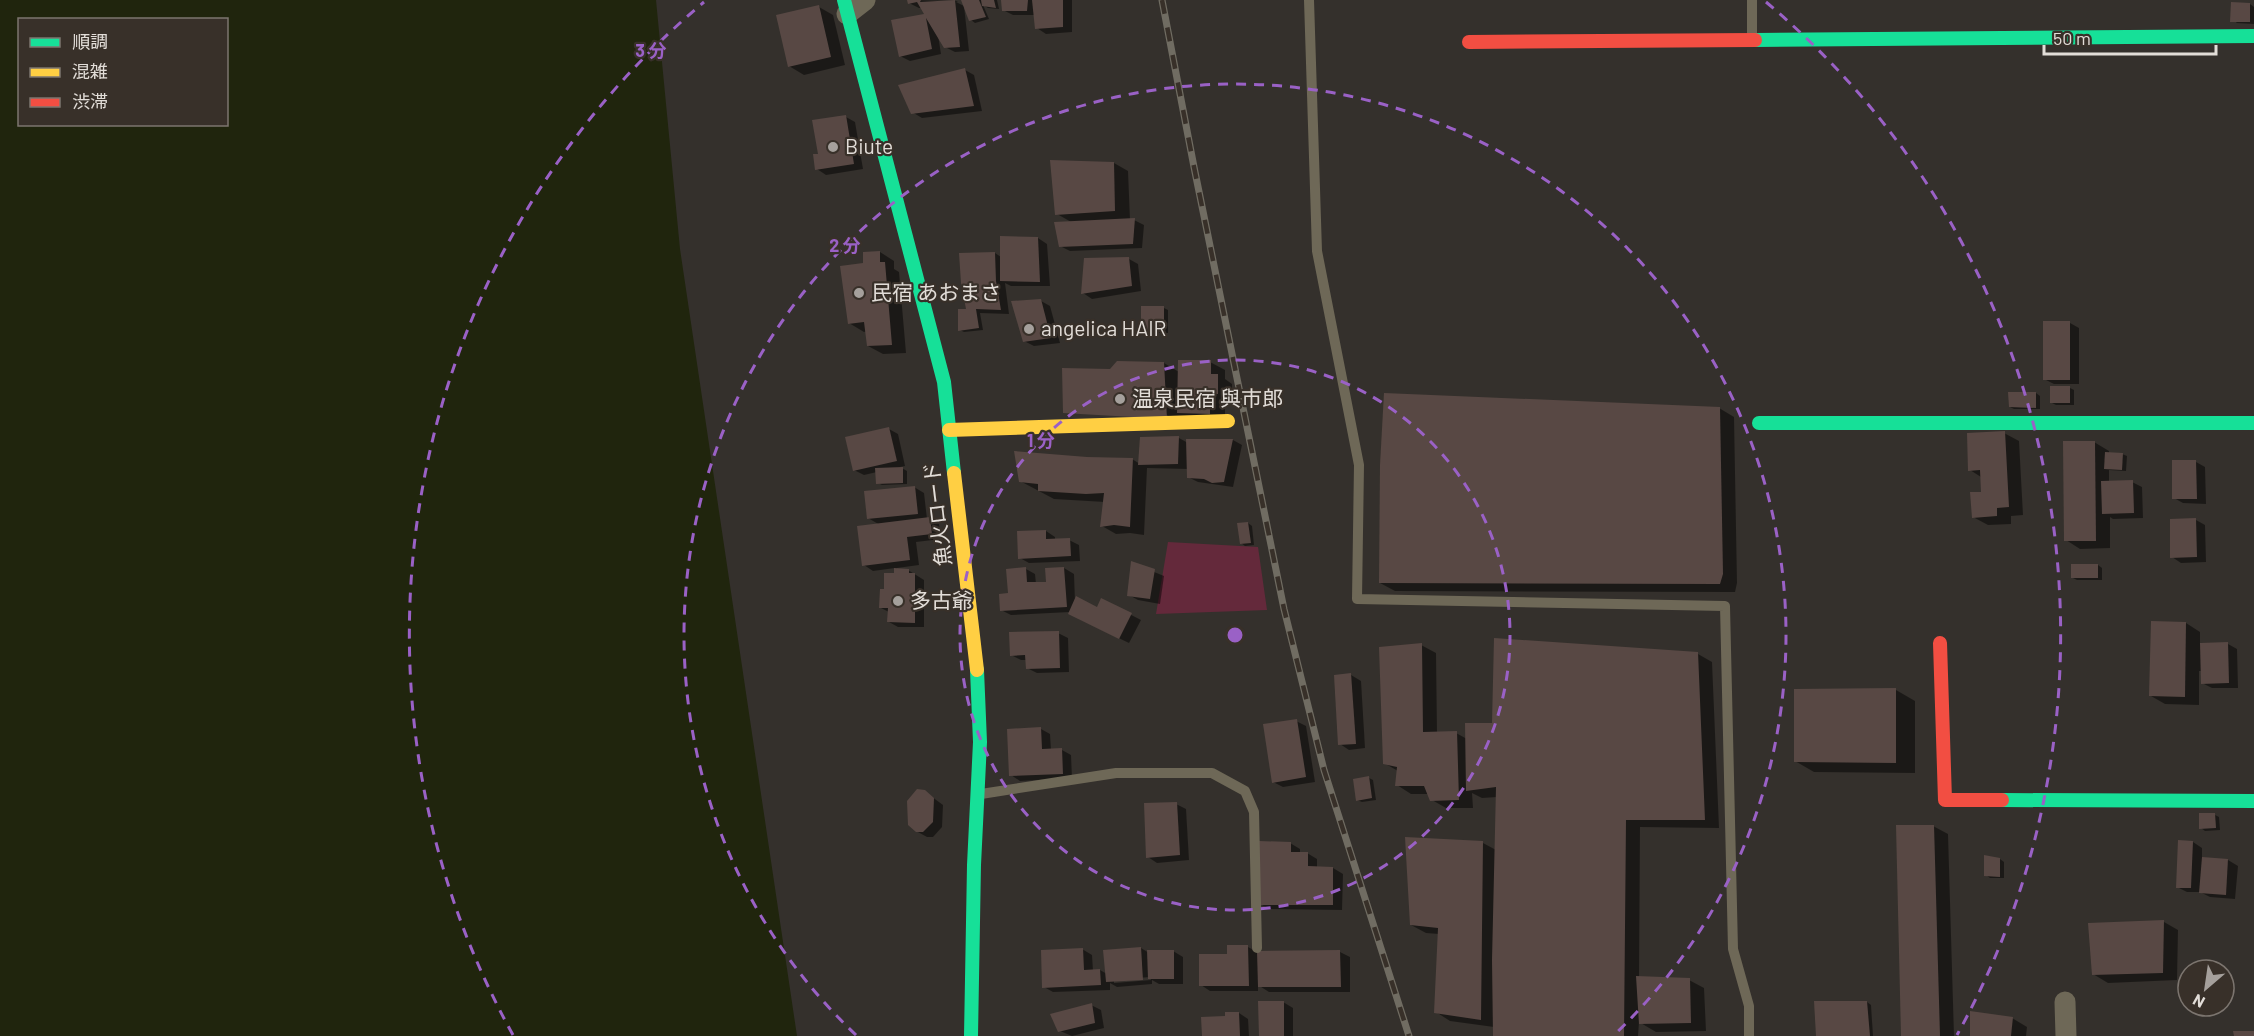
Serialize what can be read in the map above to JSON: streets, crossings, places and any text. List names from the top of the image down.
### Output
{
  "streets": {
    "street": ["魚火ロード"]
  },
  "places": [
    "Biute",
    "民宿 あおまさ",
    "angelica HAIR",
    "温泉民宿 與市郎",
    "多古爺"
  ],
  "legend": ["順調", "混雑", "渋滞"],
  "scale_bar": "50 m",
  "north": "bottom left",
  "rings": ["3 分", "2 分", "1 分"]
}
